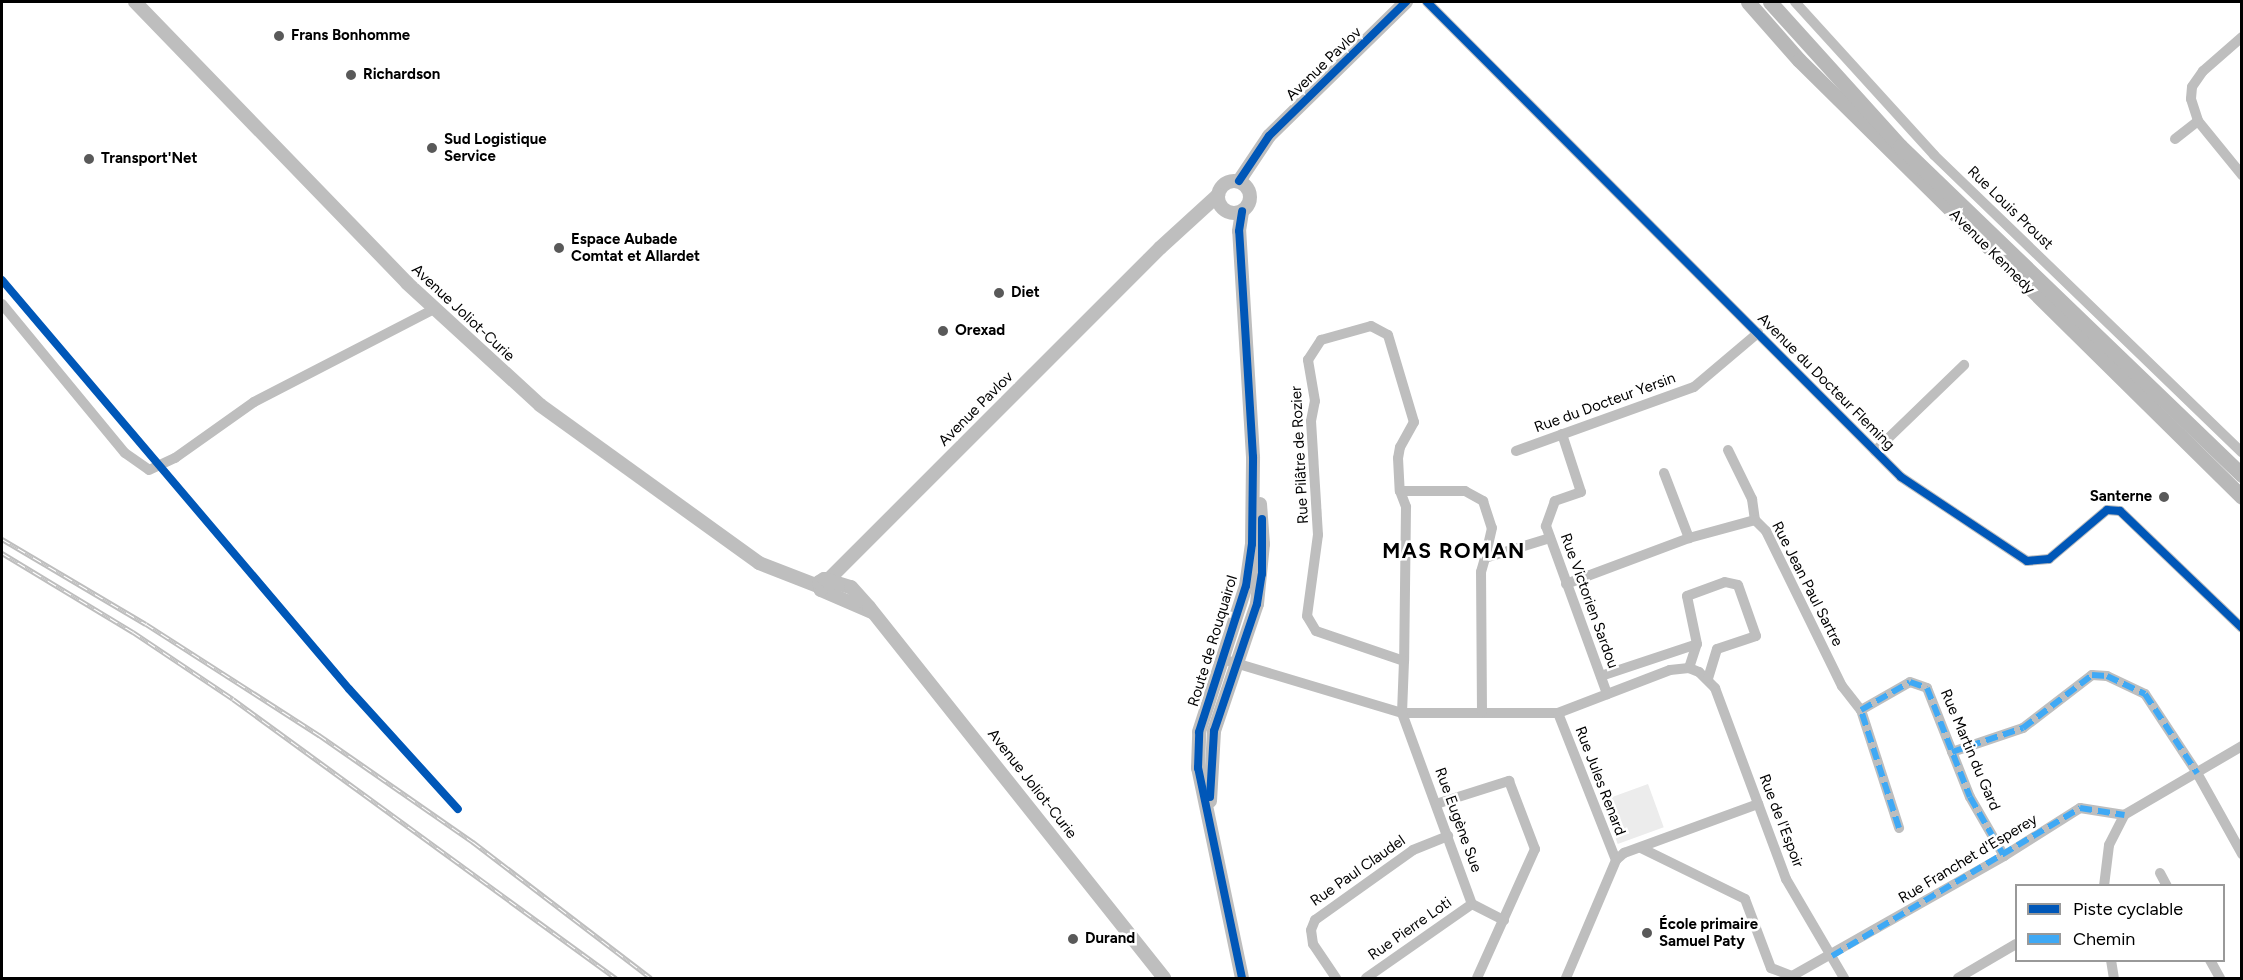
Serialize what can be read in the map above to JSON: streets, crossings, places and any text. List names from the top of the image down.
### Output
{
  "streets": {
    "main road": ["Avenue Kennedy"],
    "street": [
      "Avenue Pavlov",
      "Rue Louis Proust",
      "Avenue Joliot-Curie",
      "Avenue du Docteur Fleming",
      "Rue du Docteur Yersin",
      "Rue Pilâtre de Rozier",
      "Rue Jean Paul Sartre",
      "Rue Victorien Sardou",
      "Route de Rouquairol",
      "Rue Martin du Gard",
      "Rue Jules Renard",
      "Rue Eugène Sue",
      "Rue de l'Espoir",
      "Rue Franchet d'Esperey",
      "Rue Paul Claudel",
      "Rue Pierre Loti"
    ]
  },
  "crossings": [
    ["Avenue Pavlov", "Avenue Joliot-Curie"],
    ["Avenue Pavlov", "Route de Rouquairol"],
    ["Avenue du Docteur Fleming", "Rue du Docteur Yersin"],
    ["Rue du Docteur Yersin", "Rue Victorien Sardou"],
    ["Rue Pilâtre de Rozier", "Rue Eugène Sue"],
    ["Rue Jean Paul Sartre", "Rue Victorien Sardou"],
    ["Rue Jean Paul Sartre", "Rue Martin du Gard"],
    ["Rue Martin du Gard", "Rue Franchet d'Esperey"],
    ["Rue Eugène Sue", "Rue Paul Claudel"],
    ["Rue Eugène Sue", "Rue Pierre Loti"],
    ["Rue de l'Espoir", "Rue Franchet d'Esperey"]
  ],
  "districts": ["MAS ROMAN"],
  "places": [
    "Frans Bonhomme",
    "Richardson",
    "Sud Logistique Service",
    "Transport'Net",
    "Espace Aubade Comtat et Allardet",
    "Diet",
    "Orexad",
    "Santerne",
    "École primaire Samuel Paty",
    "Durand"
  ],
  "legend": ["Piste cyclable", "Chemin"]
}
